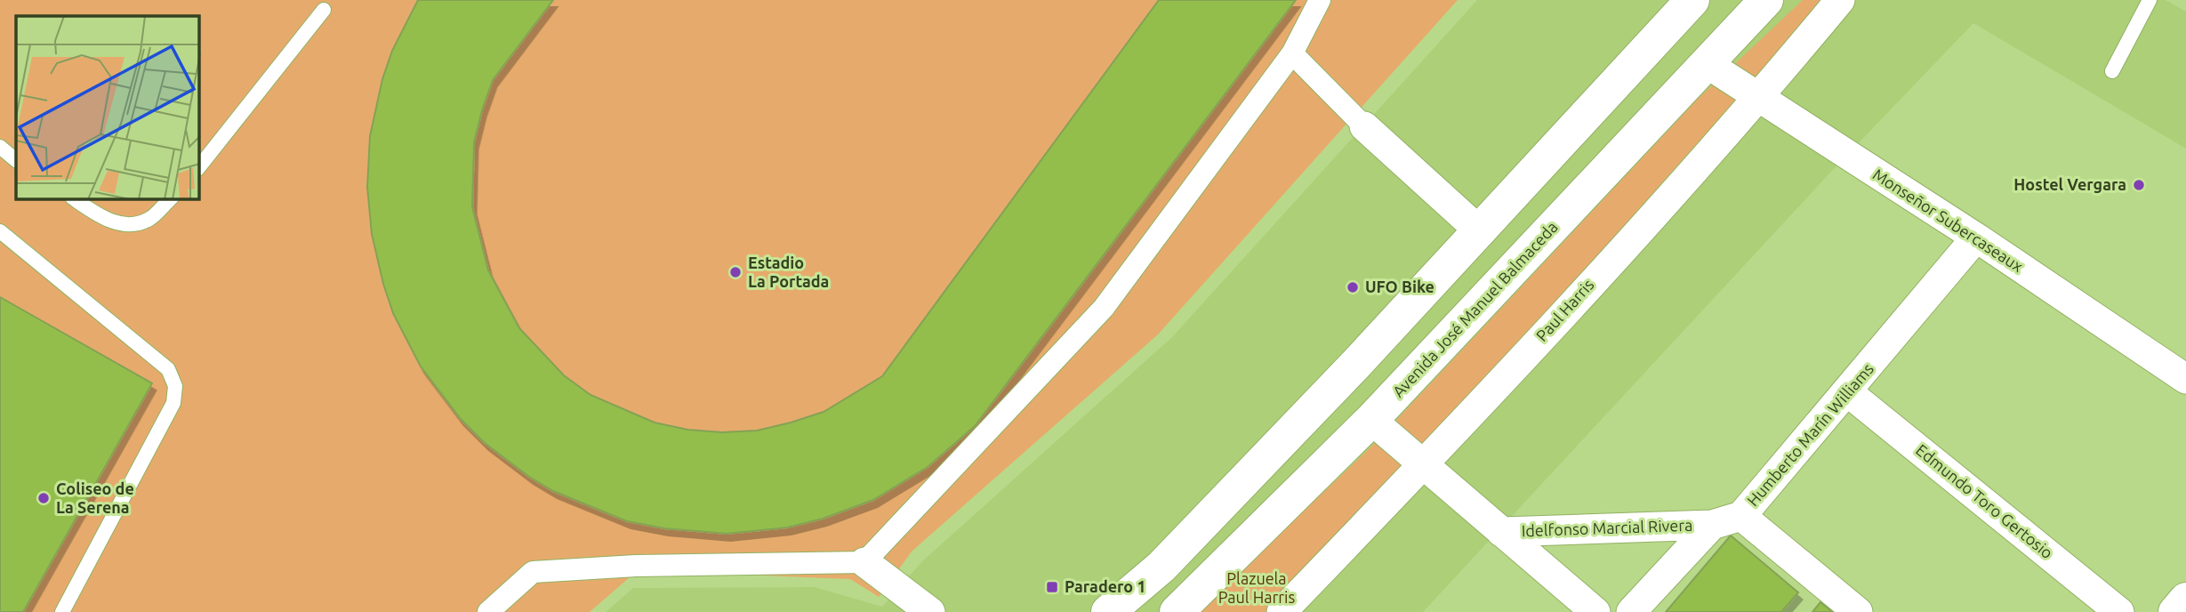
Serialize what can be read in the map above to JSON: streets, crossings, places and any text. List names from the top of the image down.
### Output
{
  "streets": {
    "main road": ["Avenida José Manuel Balmaceda"],
    "street": [
      "Monseñor Subercaseaux",
      "Paul Harris",
      "Humberto Marín Williams",
      "Edmundo Toro Gertosio",
      "Idelfonso Marcial Rivera"
    ]
  },
  "crossings": [
    ["Monseñor Subercaseaux", "Avenida José Manuel Balmaceda"],
    ["Monseñor Subercaseaux", "Paul Harris"],
    ["Monseñor Subercaseaux", "Humberto Marín Williams"],
    ["Avenida José Manuel Balmaceda", "Idelfonso Marcial Rivera"],
    ["Paul Harris", "Idelfonso Marcial Rivera"],
    ["Humberto Marín Williams", "Edmundo Toro Gertosio"],
    ["Humberto Marín Williams", "Idelfonso Marcial Rivera"]
  ],
  "parks": ["Plazuela Paul Harris"],
  "places": {
    "other": [
      "Hostel Vergara",
      "Estadio La Portada",
      "UFO Bike",
      "Coliseo de La Serena"
    ],
    "transit": ["Paradero 1"]
  }
}
